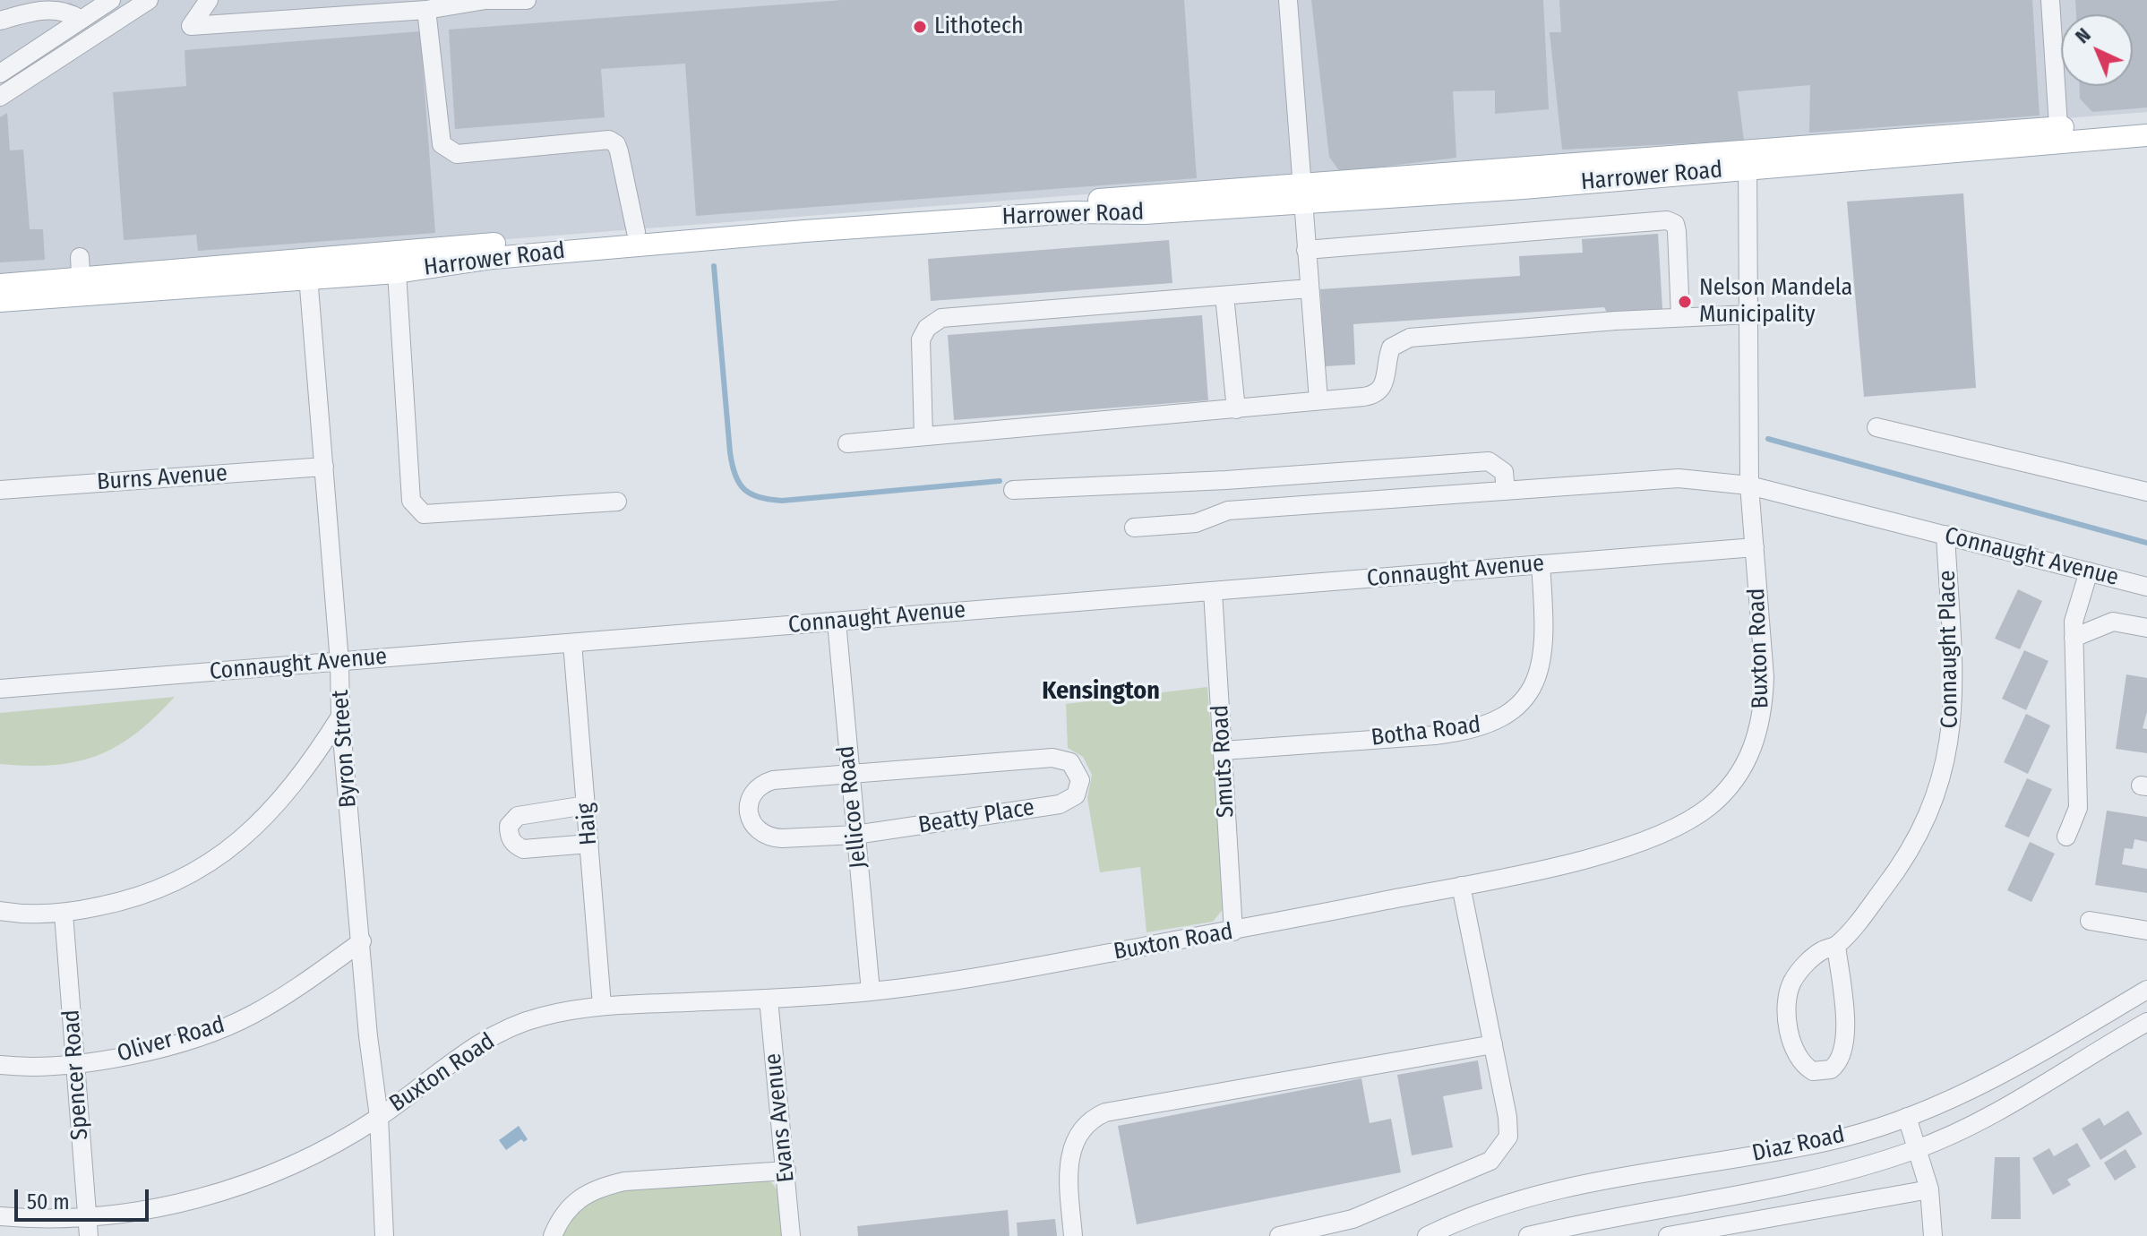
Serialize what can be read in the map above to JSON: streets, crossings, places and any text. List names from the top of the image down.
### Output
{
  "streets": {
    "main road": ["Harrower Road"],
    "street": [
      "Burns Avenue",
      "Connaught Avenue",
      "Buxton Road",
      "Connaught Place",
      "Botha Road",
      "Byron Street",
      "Smuts Road",
      "Jellicoe Road",
      "Beatty Place",
      "Haig",
      "Oliver Road",
      "Spencer Road",
      "Evans Avenue",
      "Diaz Road"
    ]
  },
  "crossings": [
    ["Harrower Road", "Buxton Road"],
    ["Harrower Road", "Byron Street"],
    ["Burns Avenue", "Byron Street"],
    ["Connaught Avenue", "Buxton Road"],
    ["Connaught Avenue", "Connaught Place"],
    ["Connaught Avenue", "Botha Road"],
    ["Connaught Avenue", "Byron Street"],
    ["Connaught Avenue", "Smuts Road"],
    ["Connaught Avenue", "Jellicoe Road"],
    ["Connaught Avenue", "Haig"],
    ["Buxton Road", "Byron Street"],
    ["Buxton Road", "Smuts Road"],
    ["Buxton Road", "Jellicoe Road"],
    ["Buxton Road", "Haig"],
    ["Buxton Road", "Spencer Road"],
    ["Buxton Road", "Evans Avenue"],
    ["Botha Road", "Smuts Road"],
    ["Byron Street", "Oliver Road"],
    ["Jellicoe Road", "Beatty Place"],
    ["Oliver Road", "Spencer Road"]
  ],
  "districts": ["Kensington"],
  "places": ["Lithotech", "Nelson Mandela Municipality"],
  "scale_bar": "50 m",
  "north": "top left"
}
